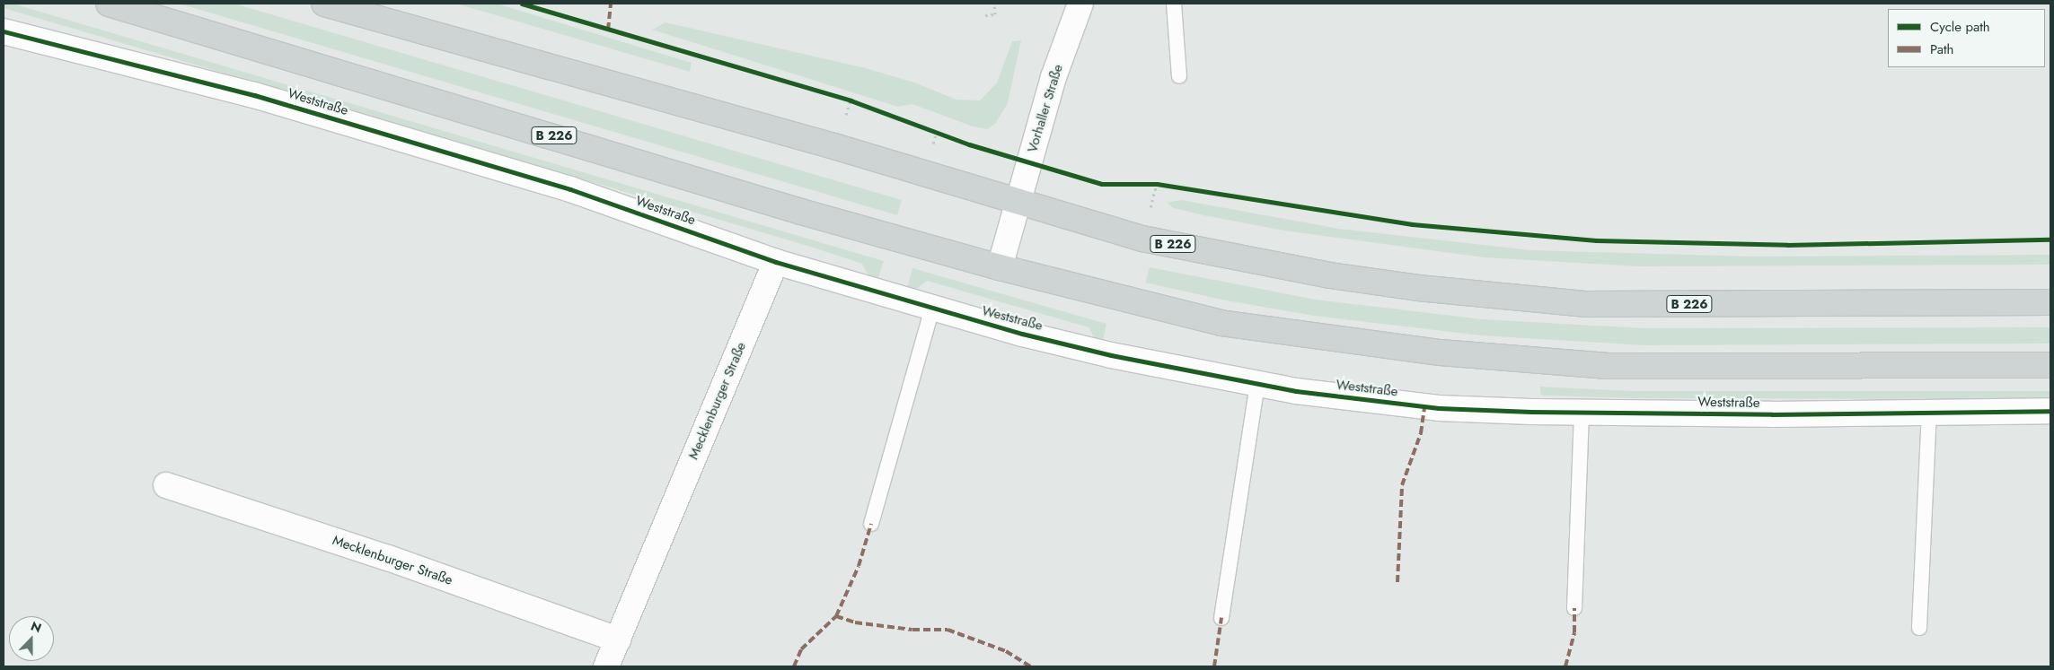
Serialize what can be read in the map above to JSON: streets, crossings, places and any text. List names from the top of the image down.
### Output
{
  "streets": {
    "main road": ["B 226"],
    "street": ["Weststraße", "Vorhaller Straße", "Mecklenburger Straße"]
  },
  "crossings": [
    ["Weststraße", "Mecklenburger Straße"],
    ["Vorhaller Straße", "B 226"]
  ],
  "legend": ["Cycle path", "Path"],
  "north": "top"
}
